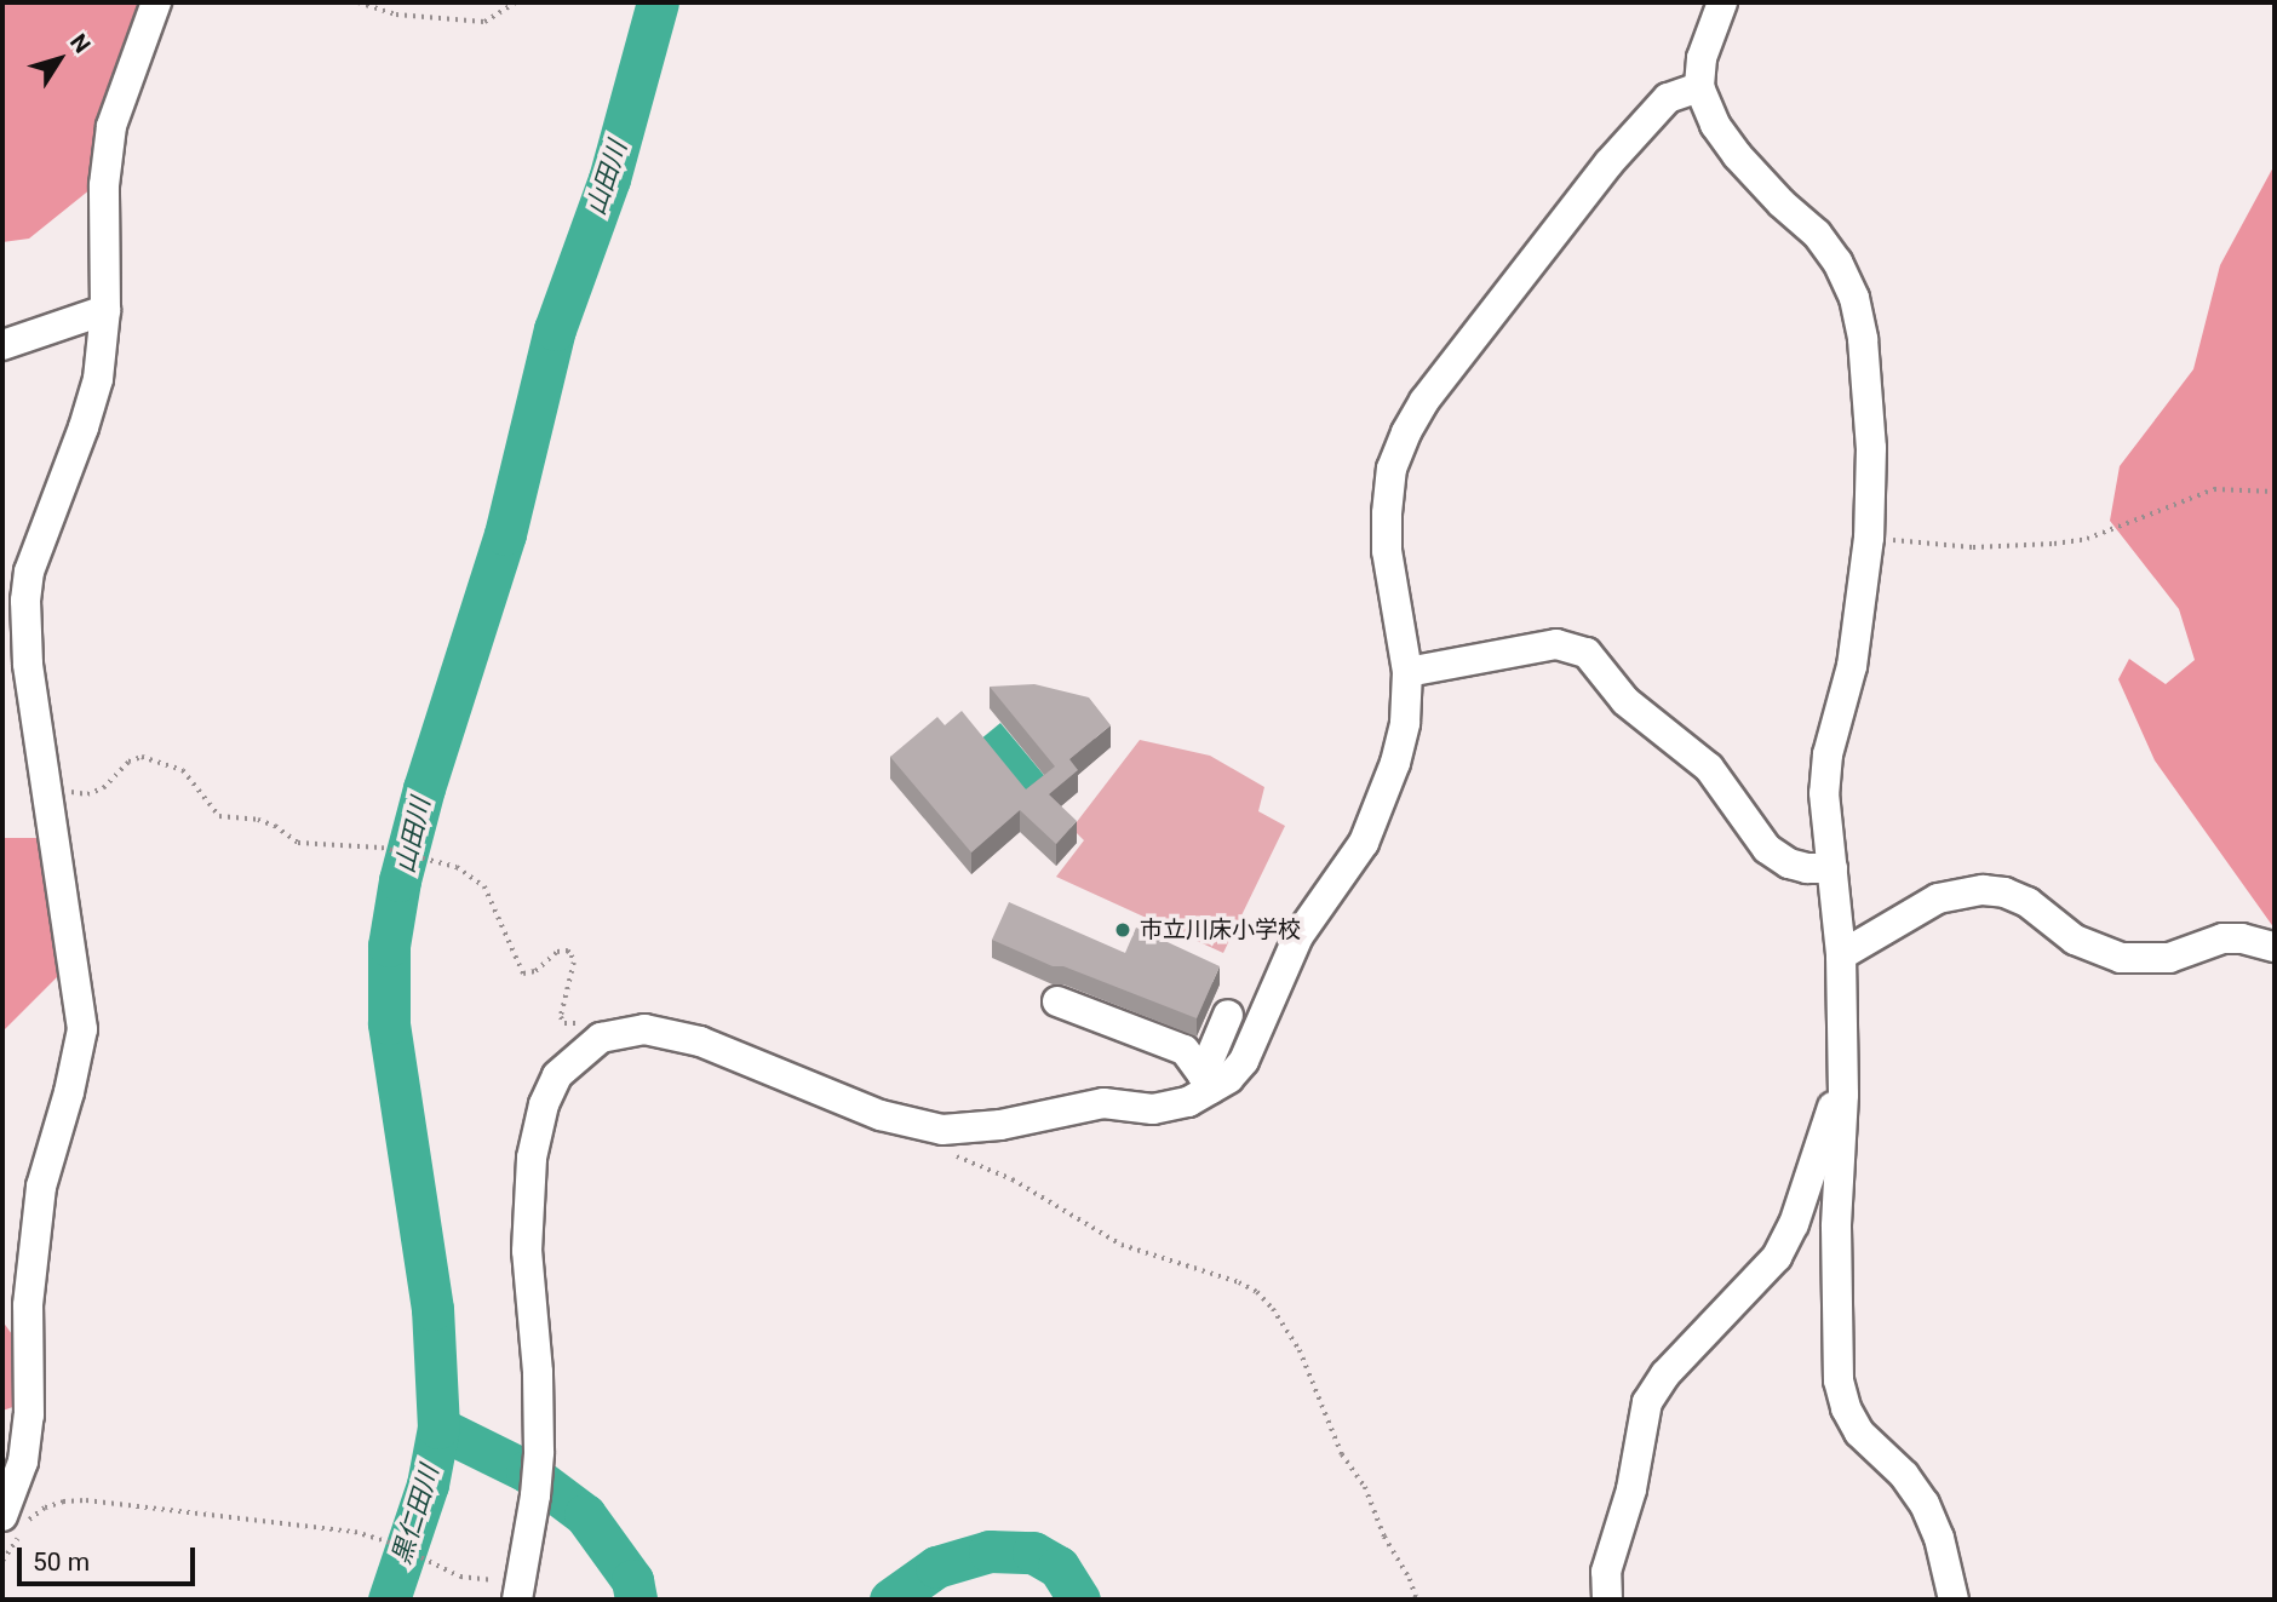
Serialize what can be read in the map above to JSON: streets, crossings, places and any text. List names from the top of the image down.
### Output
{
  "water": ["山田川", "黒仁田川"],
  "places": ["市立川床小学校"],
  "scale_bar": "50 m",
  "north": "top right"
}
